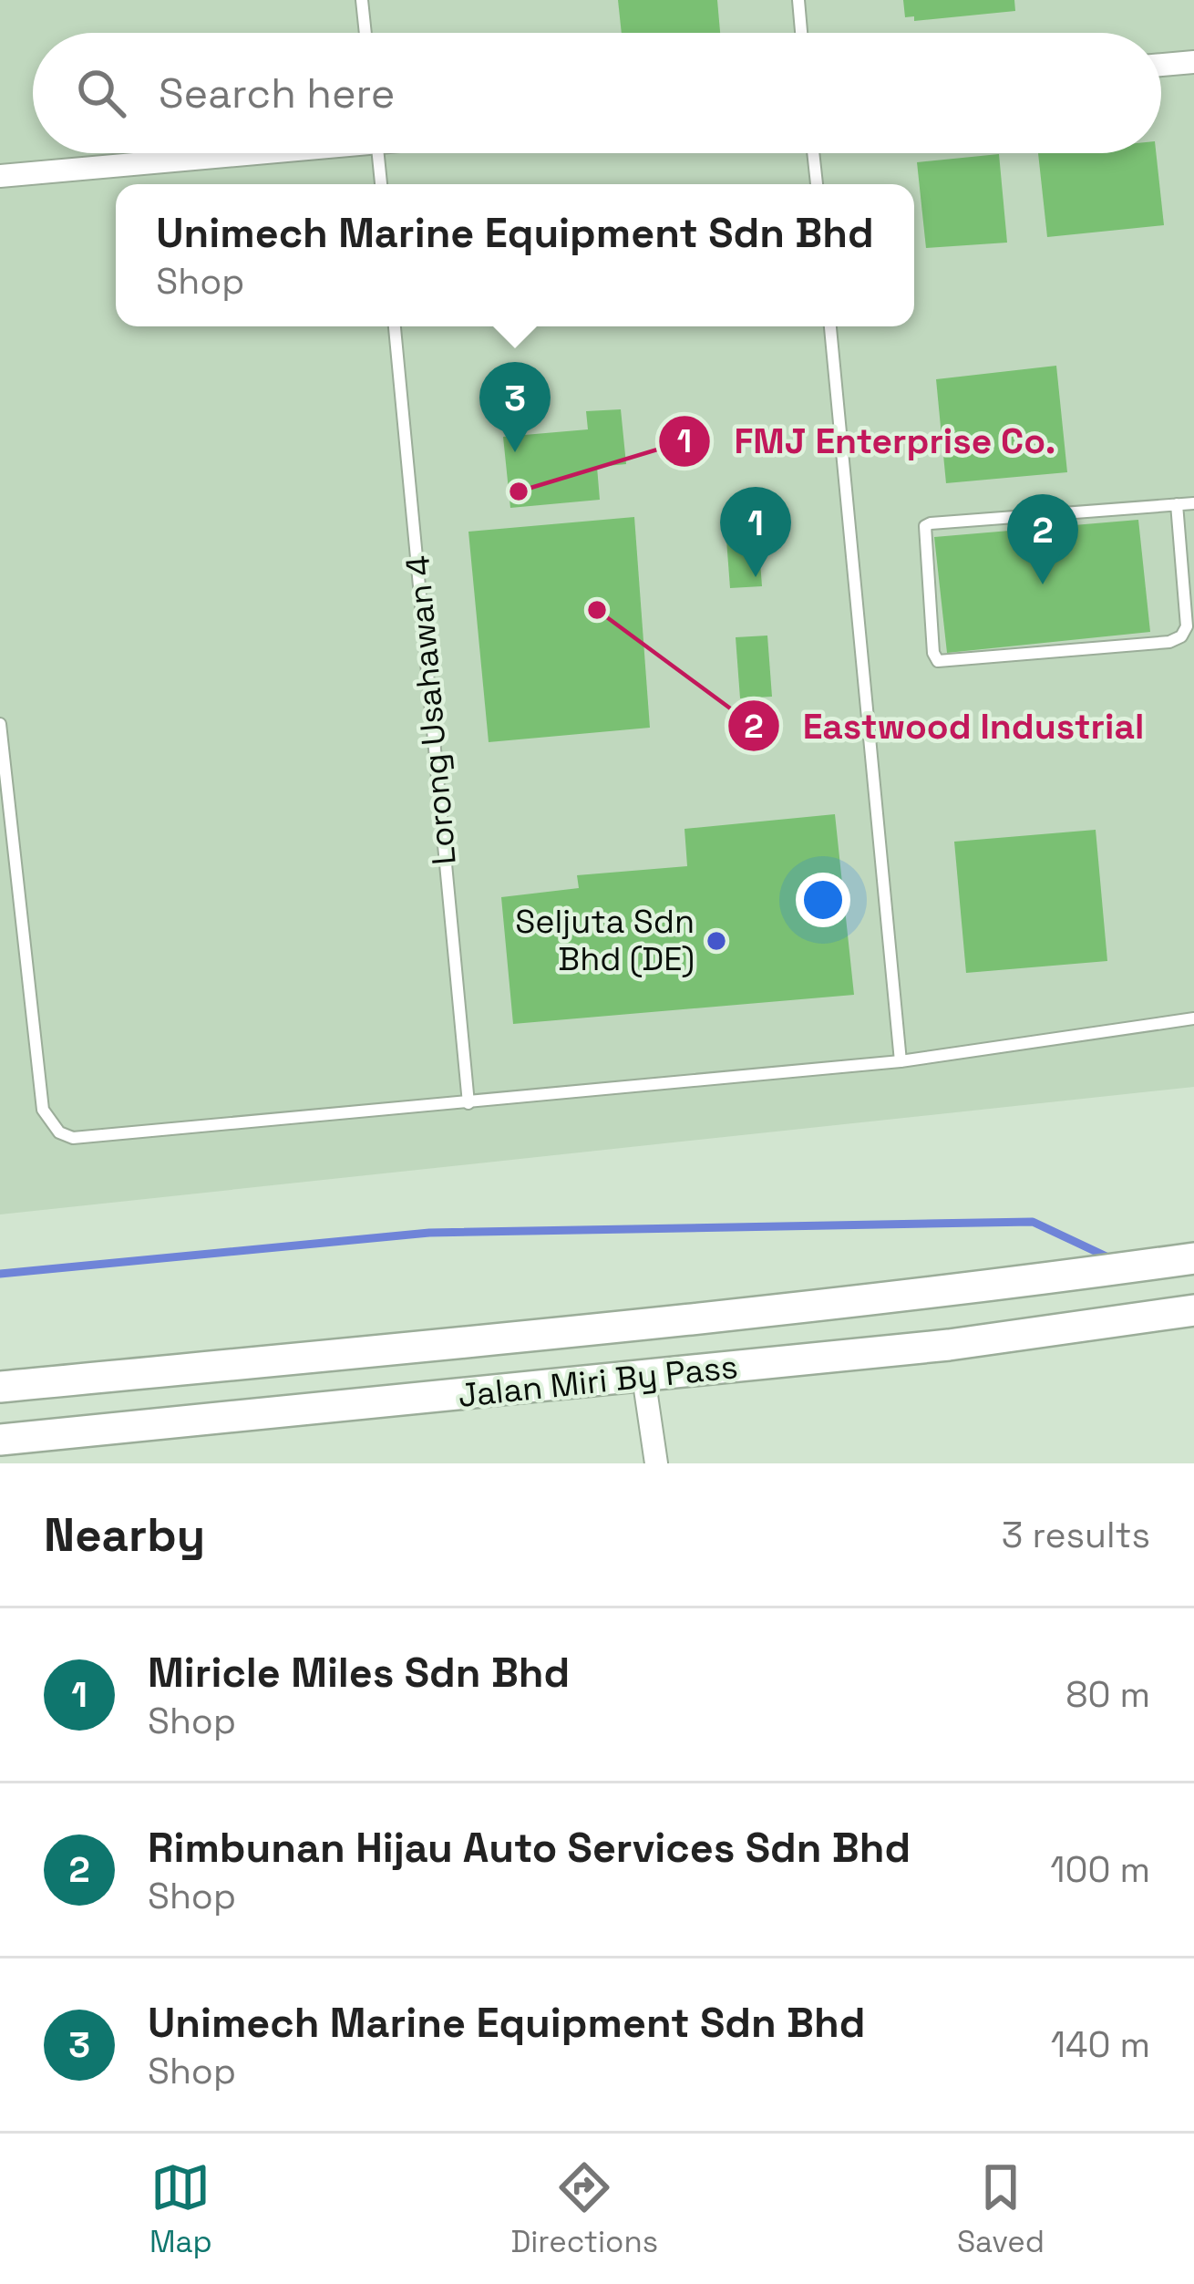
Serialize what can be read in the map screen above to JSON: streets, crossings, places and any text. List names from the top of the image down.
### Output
{
  "streets": {
    "main road": ["Jalan Miri By Pass"],
    "lane": ["Lorong Usahawan 4"]
  },
  "places": ["FMJ Enterprise Co.", "Eastwood Industrial", "Seljuta Sdn Bhd (DE)"],
  "page": {
    "search": "Search here",
    "popup": ["Unimech Marine Equipment Sdn Bhd", "Shop"],
    "pins": ["3", "1", "2"],
    "heading": ["Nearby", "3 results"],
    "list": [
      {
        "mark": "1",
        "name": "Miricle Miles Sdn Bhd",
        "note": "Shop",
        "value": "80 m"
      },
      {
        "mark": "2",
        "name": "Rimbunan Hijau Auto Services Sdn Bhd",
        "note": "Shop",
        "value": "100 m"
      },
      {
        "mark": "3",
        "name": "Unimech Marine Equipment Sdn Bhd",
        "note": "Shop",
        "value": "140 m"
      }
    ],
    "nav": ["Map", "Directions", "Saved"]
  }
}
